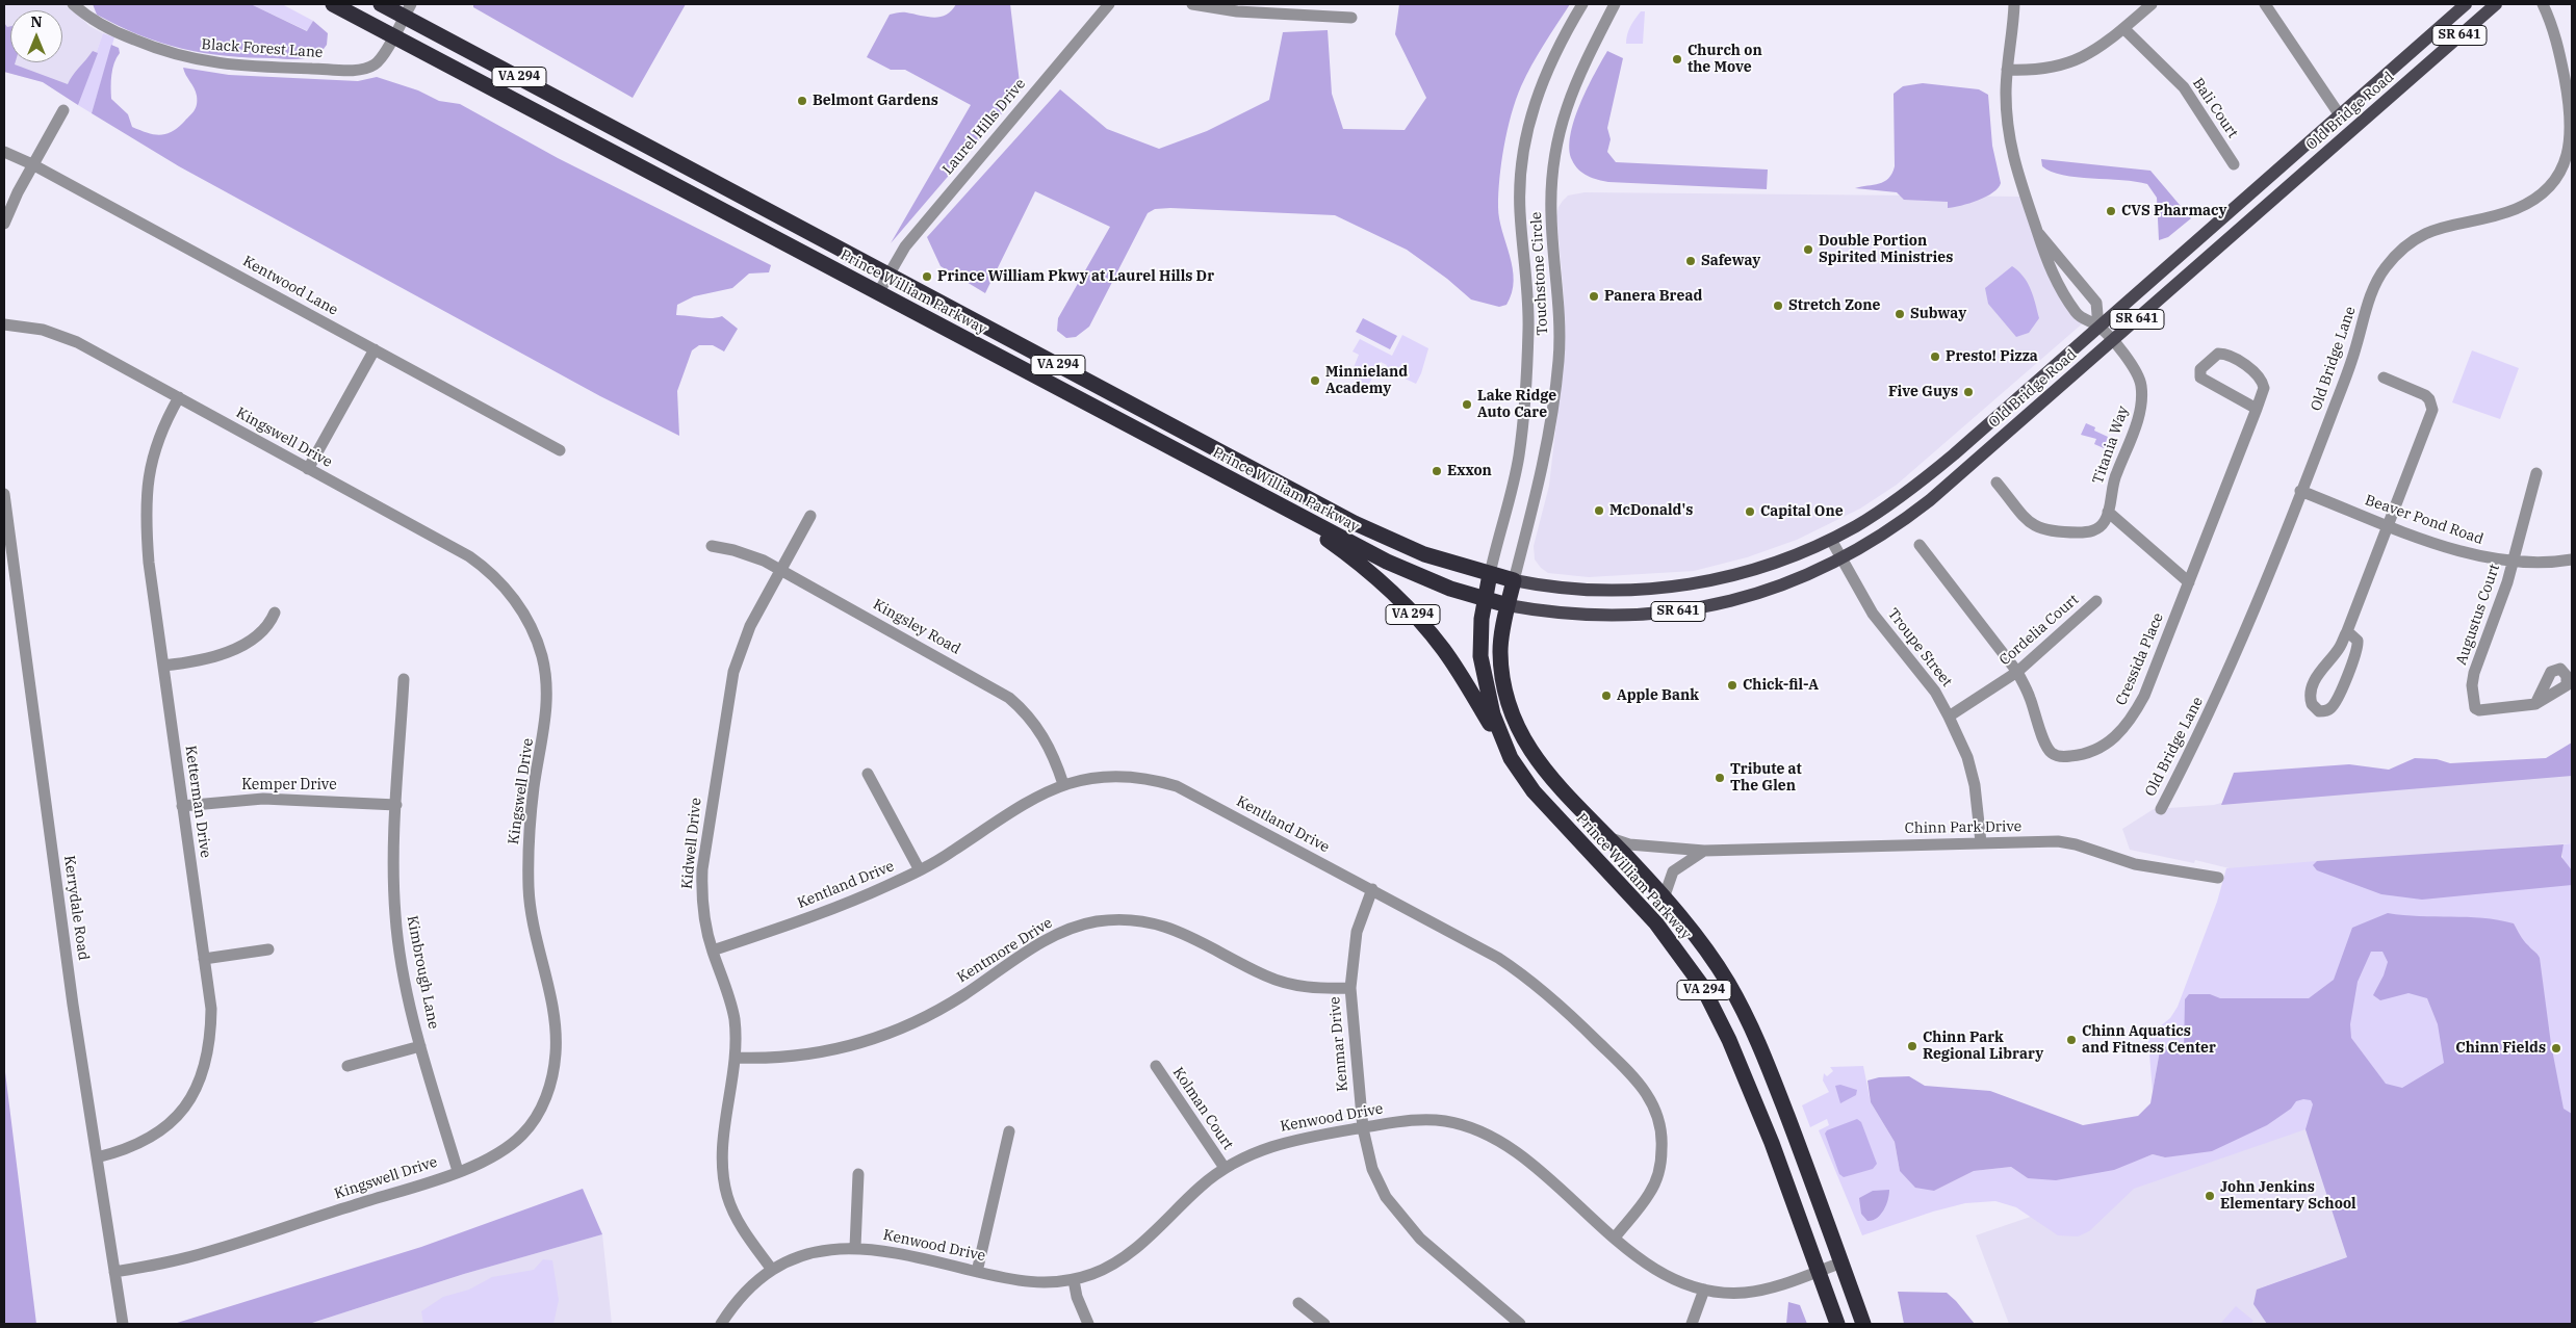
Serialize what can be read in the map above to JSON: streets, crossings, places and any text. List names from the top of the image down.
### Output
{
  "streets": {
    "highway": ["VA 294", "Prince William Parkway"],
    "main road": ["SR 641", "Old Bridge Road"],
    "street": [
      "Black Forest Lane",
      "Bali Court",
      "Laurel Hills Drive",
      "Touchstone Circle",
      "Kentwood Lane",
      "Old Bridge Lane",
      "Kingswell Drive",
      "Titania Way",
      "Beaver Pond Road",
      "Augustus Court",
      "Kingsley Road",
      "Cordelia Court",
      "Troupe Street",
      "Cressida Place",
      "Kemper Drive",
      "Ketterman Drive",
      "Kentland Drive",
      "Chinn Park Drive",
      "Kidwell Drive",
      "Kerrydale Road",
      "Kentmore Drive",
      "Kimbrough Lane",
      "Kenmar Drive",
      "Kolman Court",
      "Kenwood Drive"
    ]
  },
  "crossings": [
    ["Black Forest Lane", "Prince William Parkway"],
    ["VA 294", "Prince William Parkway"],
    ["Old Bridge Road", "Touchstone Circle"],
    ["Old Bridge Road", "Prince William Parkway"],
    ["Old Bridge Road", "Titania Way"],
    ["Old Bridge Road", "Troupe Street"],
    ["Laurel Hills Drive", "Prince William Parkway"],
    ["Touchstone Circle", "Prince William Parkway"],
    ["Prince William Parkway", "Chinn Park Drive"],
    ["Prince William Parkway", "Kenwood Drive"],
    ["Old Bridge Lane", "Beaver Pond Road"],
    ["Kingswell Drive", "Ketterman Drive"],
    ["Kingswell Drive", "Kerrydale Road"],
    ["Kingswell Drive", "Kimbrough Lane"],
    ["Beaver Pond Road", "Augustus Court"],
    ["Kingsley Road", "Kentland Drive"],
    ["Kingsley Road", "Kidwell Drive"],
    ["Cordelia Court", "Troupe Street"],
    ["Cordelia Court", "Cressida Place"],
    ["Troupe Street", "Chinn Park Drive"],
    ["Kemper Drive", "Ketterman Drive"],
    ["Kemper Drive", "Kimbrough Lane"],
    ["Ketterman Drive", "Kerrydale Road"],
    ["Kentland Drive", "Kidwell Drive"],
    ["Kentland Drive", "Kenmar Drive"],
    ["Kentland Drive", "Kenwood Drive"],
    ["Kidwell Drive", "Kentmore Drive"],
    ["Kidwell Drive", "Kenwood Drive"],
    ["Kentmore Drive", "Kenmar Drive"],
    ["Kenmar Drive", "Kenwood Drive"],
    ["Kolman Court", "Kenwood Drive"]
  ],
  "places": [
    "Church on the Move",
    "Belmont Gardens",
    "CVS Pharmacy",
    "Double Portion Spirited Ministries",
    "Safeway",
    "Prince William Pkwy at Laurel Hills Dr",
    "Panera Bread",
    "Stretch Zone",
    "Subway",
    "Presto! Pizza",
    "Minnieland Academy",
    "Five Guys",
    "Lake Ridge Auto Care",
    "Exxon",
    "McDonald's",
    "Capital One",
    "Chick-fil-A",
    "Apple Bank",
    "Tribute at The Glen",
    "Chinn Aquatics and Fitness Center",
    "Chinn Park Regional Library",
    "Chinn Fields",
    "John Jenkins Elementary School"
  ],
  "north": "top"
}
